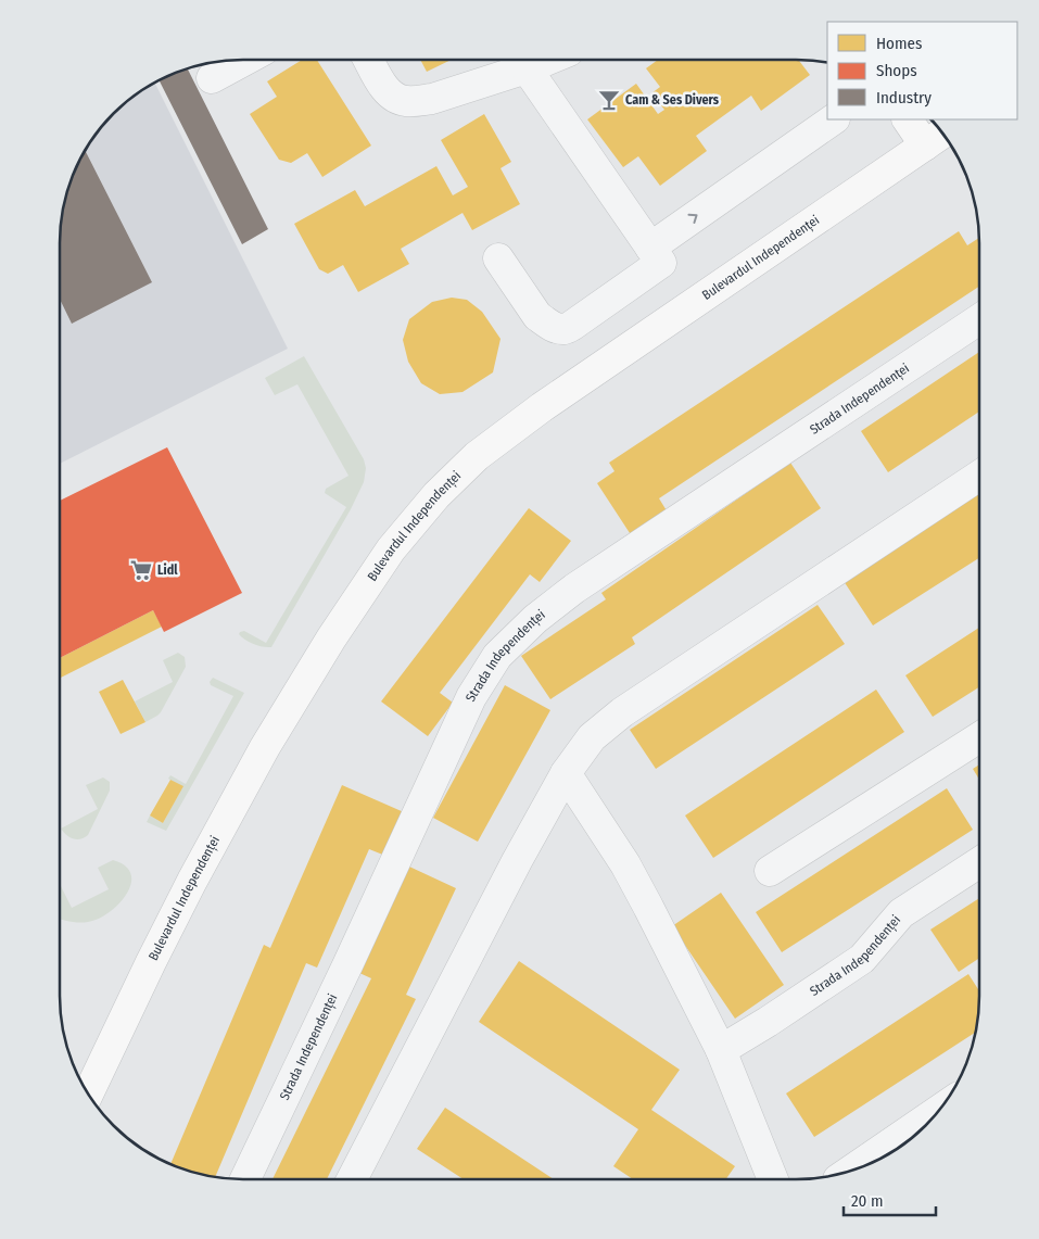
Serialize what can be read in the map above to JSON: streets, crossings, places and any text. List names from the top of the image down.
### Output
{
  "streets": {
    "main road": ["Bulevardul Independenței"],
    "street": ["Strada Independenței"]
  },
  "places": {
    "bar": ["Cam & Ses Divers"],
    "supermarket": ["Lidl"]
  },
  "legend": ["Homes", "Shops", "Industry"],
  "scale_bar": "20 m"
}
